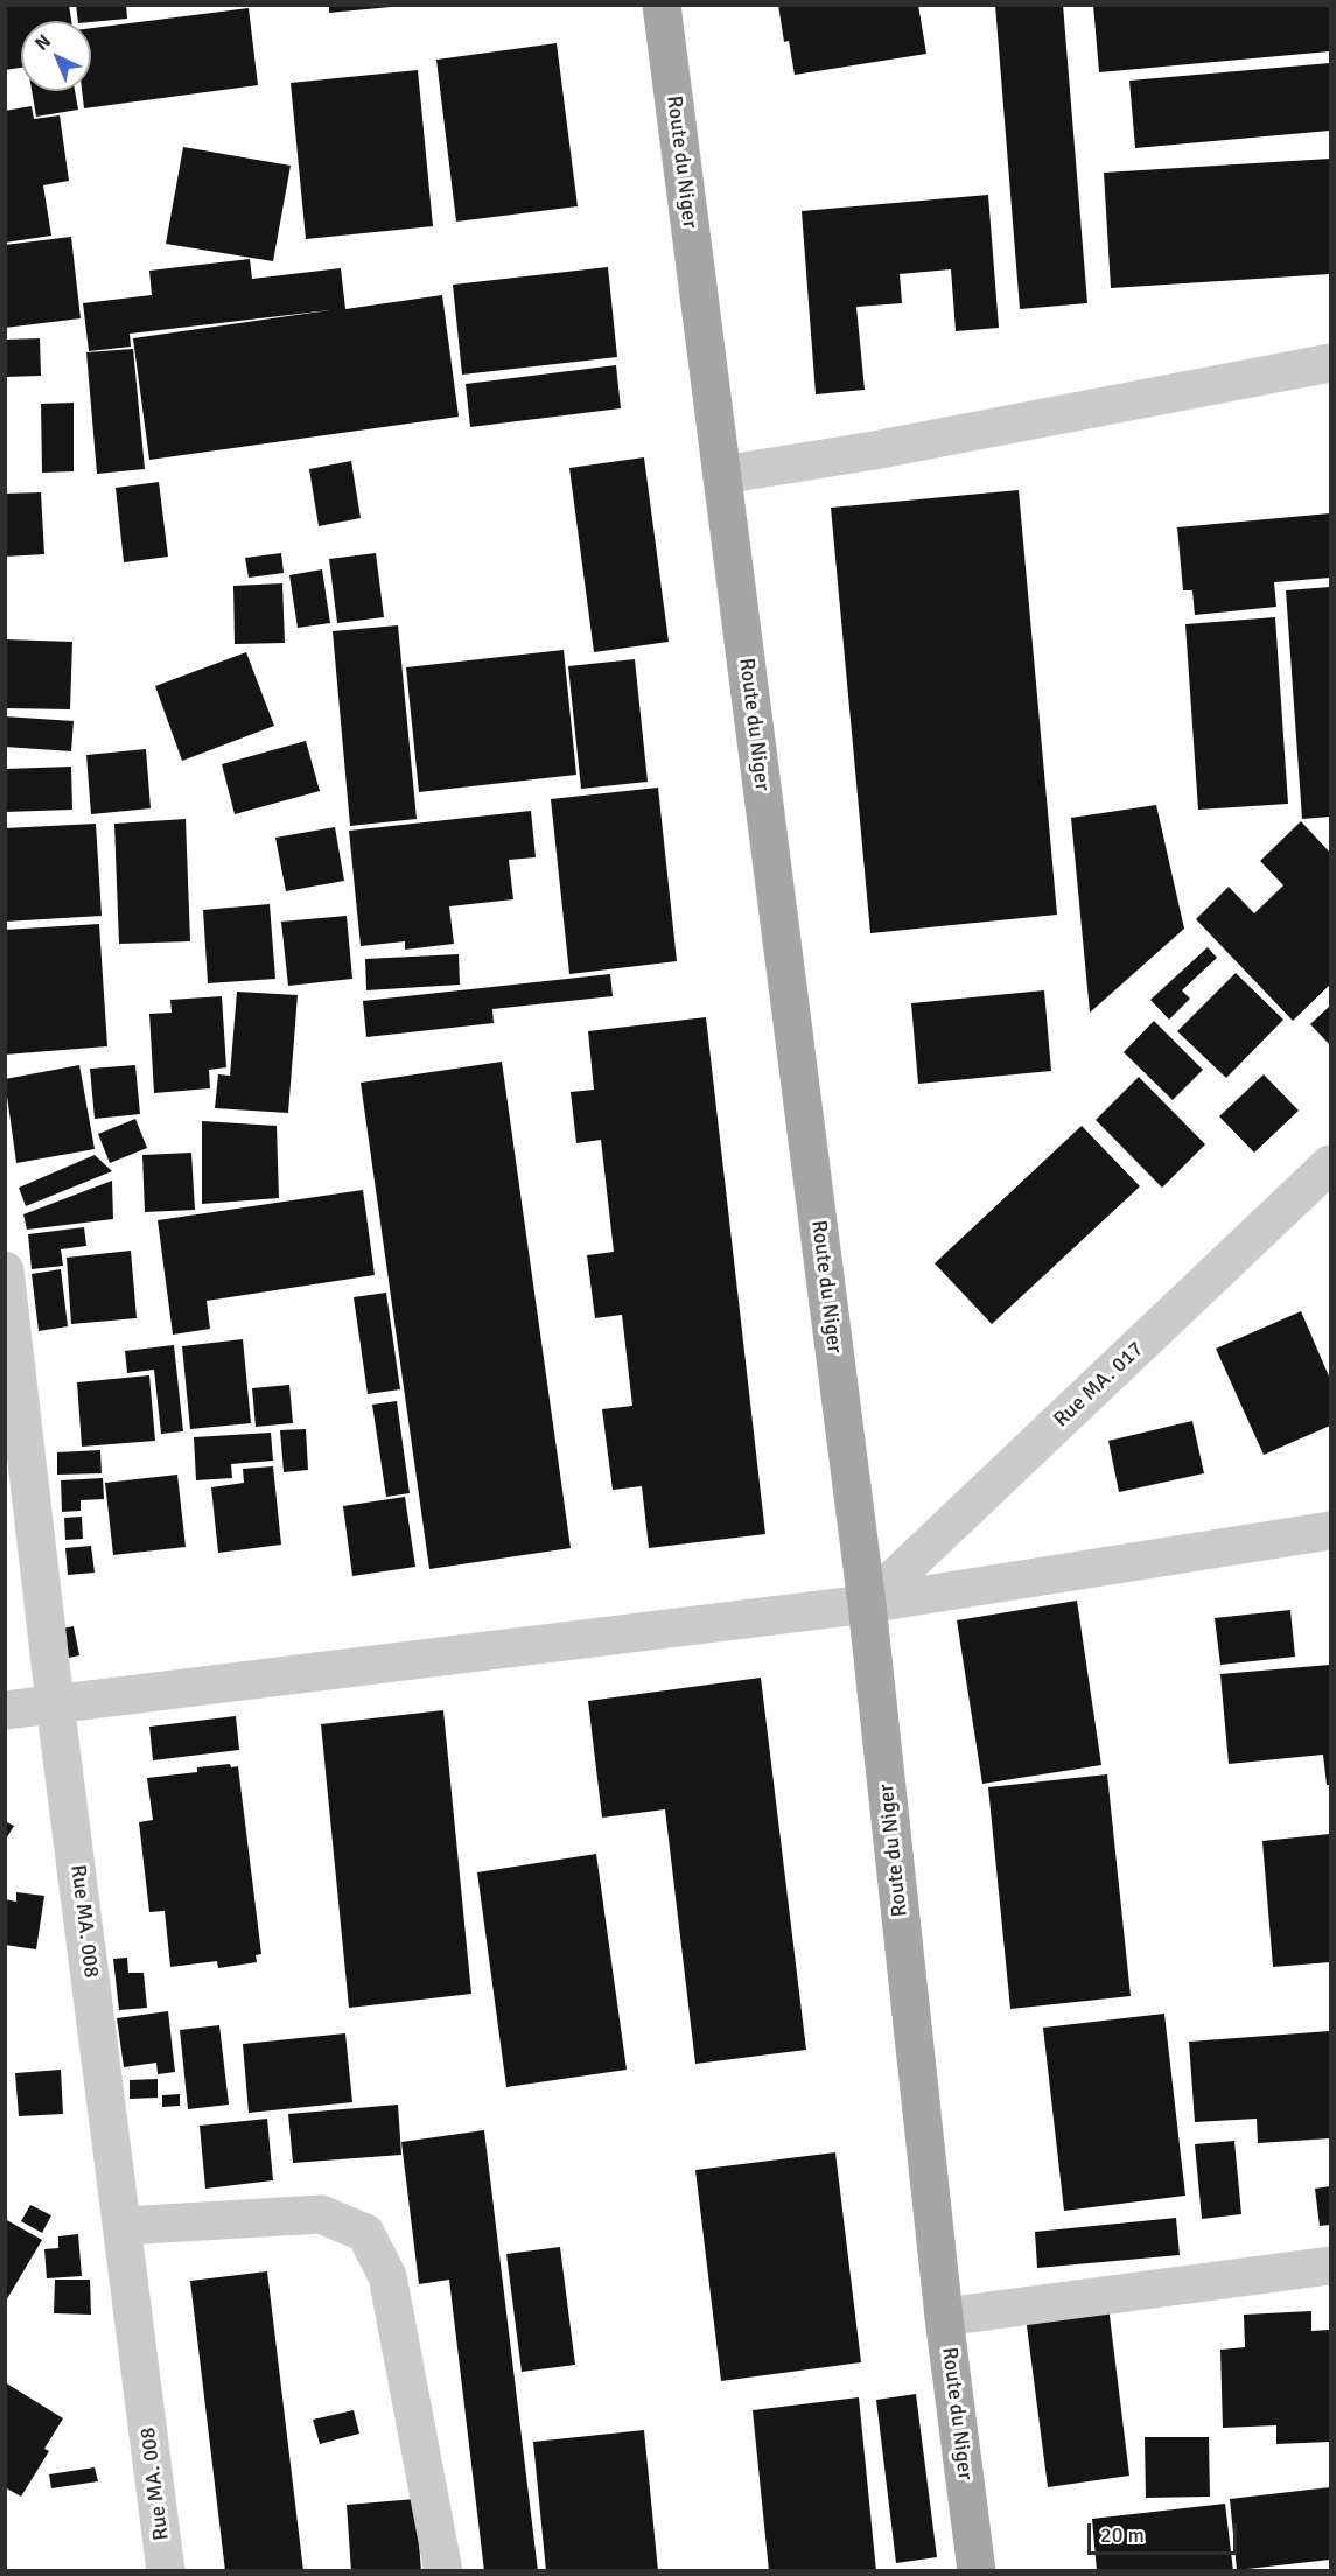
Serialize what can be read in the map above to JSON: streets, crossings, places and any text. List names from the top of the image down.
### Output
{
  "streets": {
    "main road": ["Route du Niger"],
    "street": ["Rue MA. 017", "Rue MA. 008"]
  },
  "crossings": [
    ["Route du Niger", "Rue MA. 017"]
  ],
  "scale_bar": "20 m",
  "north": "top left"
}
